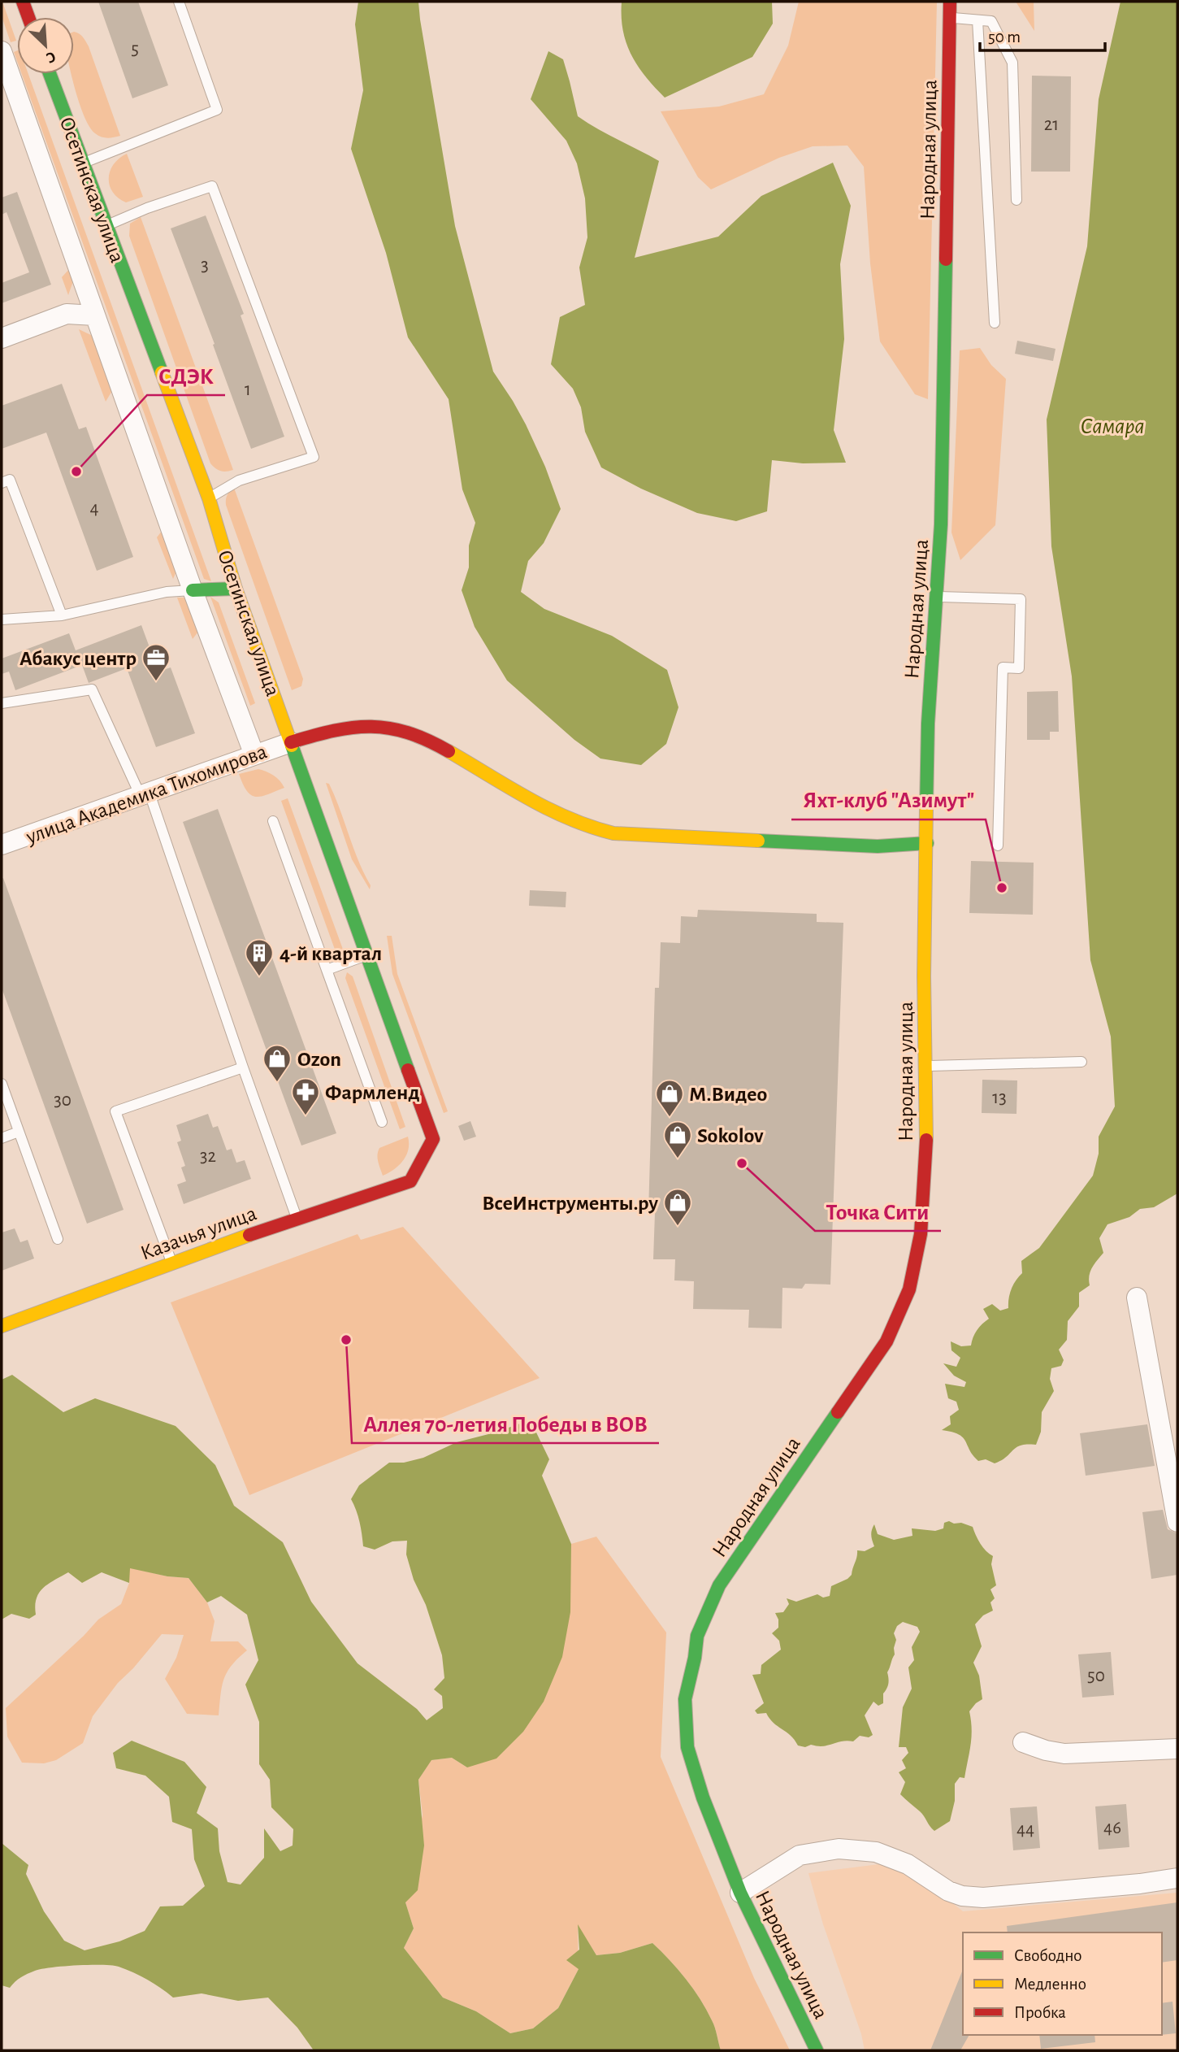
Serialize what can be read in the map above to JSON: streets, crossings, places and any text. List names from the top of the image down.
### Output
{
  "streets": {
    "street": [
      "Народная улица",
      "Осетинская улица",
      "улица Академика Тихомирова",
      "Казачья улица"
    ]
  },
  "crossings": [
    ["Осетинская улица", "улица Академика Тихомирова"],
    ["Осетинская улица", "Казачья улица"]
  ],
  "water": ["Самара"],
  "places": {
    "other": [
      "СДЭК",
      "Яхт-клуб \"Азимут\"",
      "Точка Сити",
      "Аллея 70-летия Победы в ВОВ"
    ],
    "office": ["Абакус центр"],
    "building": ["4-й квартал"],
    "shop": [
      "Ozon",
      "М.Видео",
      "Sokolov",
      "ВсеИнструменты.ру"
    ],
    "pharmacy": ["Фармленд"]
  },
  "house_numbers": [
    "5",
    "21",
    "3",
    "1",
    "4",
    "13",
    "30",
    "32",
    "50",
    "46",
    "44"
  ],
  "legend": ["Свободно", "Медленно", "Пробка"],
  "scale_bar": "50 m",
  "north": "bottom right"
}
